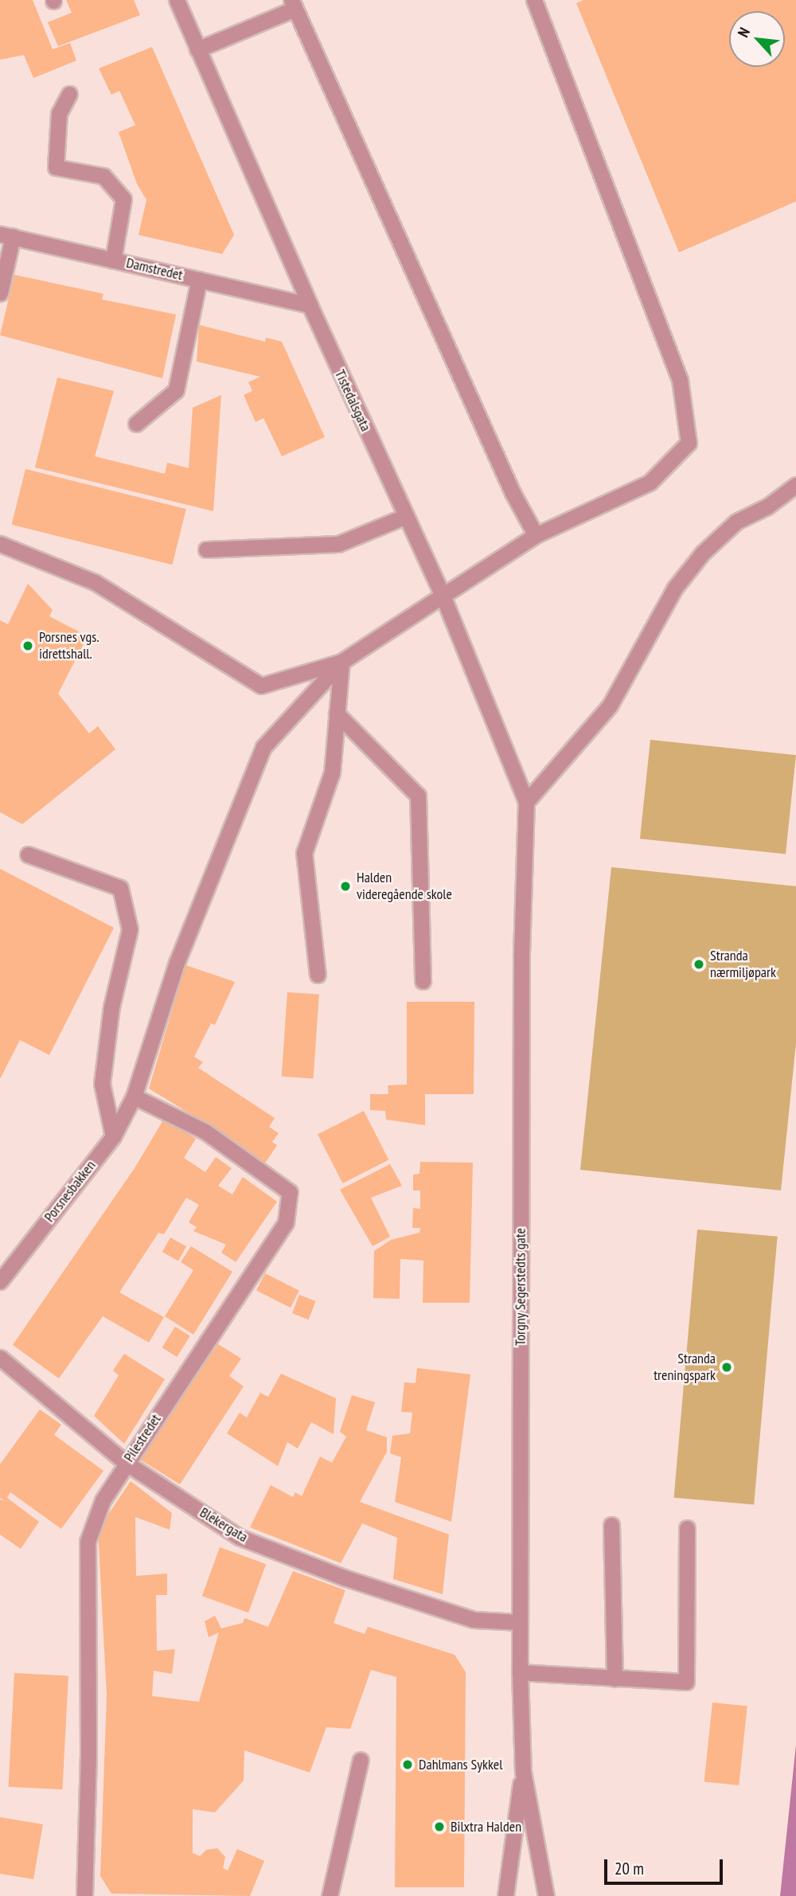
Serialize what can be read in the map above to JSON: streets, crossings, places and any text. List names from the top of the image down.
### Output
{
  "streets": {
    "street": [
      "Damstredet",
      "Tistedalsgata",
      "Porsnesbakken",
      "Torgny Segerstedts gate",
      "Pilestredet",
      "Blekergata"
    ]
  },
  "crossings": [
    ["Damstredet", "Tistedalsgata"],
    ["Tistedalsgata", "Torgny Segerstedts gate"],
    ["Porsnesbakken", "Pilestredet"],
    ["Torgny Segerstedts gate", "Blekergata"],
    ["Pilestredet", "Blekergata"]
  ],
  "places": [
    "Porsnes vgs. idrettshall.",
    "Halden videregående skole",
    "Stranda nærmiljøpark",
    "Stranda treningspark",
    "Dahlmans Sykkel",
    "Bilxtra Halden"
  ],
  "scale_bar": "20 m",
  "north": "top left"
}
